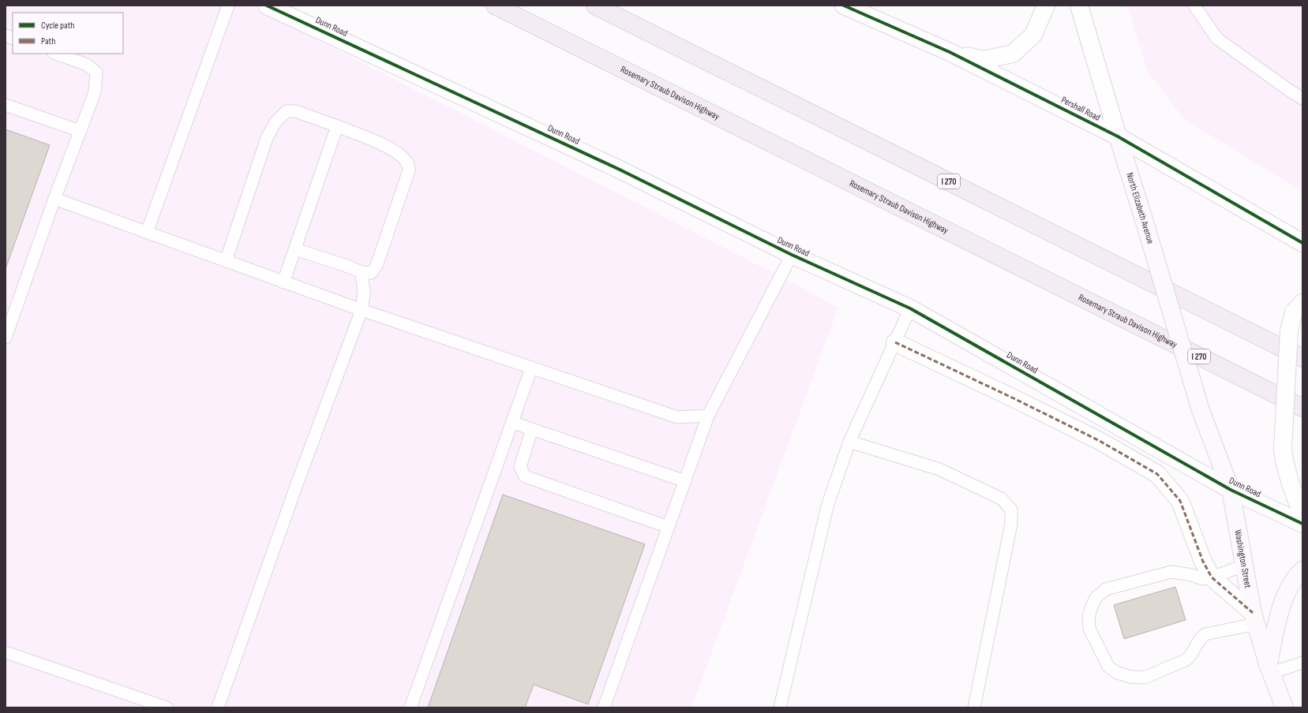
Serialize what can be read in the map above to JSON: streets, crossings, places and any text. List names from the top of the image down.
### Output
{
  "streets": {
    "highway": ["Rosemary Straub Davison Highway", "I 270"],
    "main road": ["North Elizabeth Avenue", "Washington Street"],
    "street": ["Dunn Road", "Pershall Road"]
  },
  "crossings": [
    ["Dunn Road", "Washington Street"],
    ["Pershall Road", "North Elizabeth Avenue"],
    ["North Elizabeth Avenue", "Washington Street"]
  ],
  "legend": ["Cycle path", "Path"]
}
